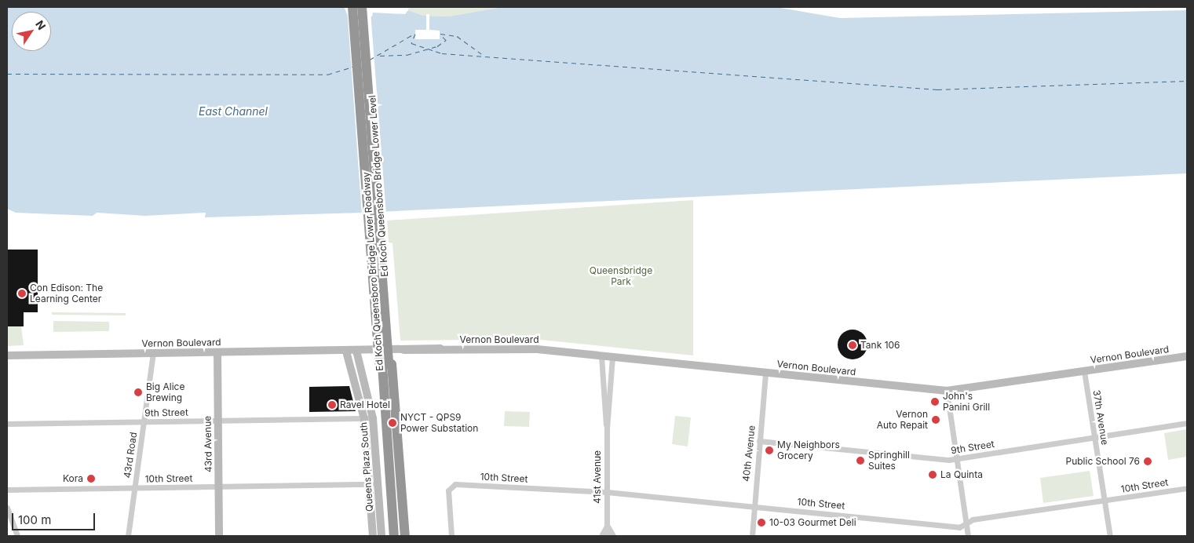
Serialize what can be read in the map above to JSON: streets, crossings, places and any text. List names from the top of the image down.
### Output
{
  "streets": {
    "highway": ["Ed Koch Queensboro Bridge Lower Level", "Ed Koch Queensboro Bridge Lower Roadway"],
    "main road": ["Vernon Boulevard", "43rd Avenue", "Queens Plaza South"],
    "street": [
      "9th Street",
      "37th Avenue",
      "40th Avenue",
      "43rd Road",
      "41st Avenue",
      "10th Street"
    ]
  },
  "crossings": [
    ["Vernon Boulevard", "37th Avenue"],
    ["Vernon Boulevard", "43rd Avenue"],
    ["Vernon Boulevard", "40th Avenue"],
    ["Vernon Boulevard", "43rd Road"],
    ["Vernon Boulevard", "Queens Plaza South"],
    ["Vernon Boulevard", "41st Avenue"],
    ["9th Street", "37th Avenue"],
    ["9th Street", "43rd Avenue"],
    ["9th Street", "40th Avenue"],
    ["9th Street", "43rd Road"],
    ["9th Street", "Queens Plaza South"],
    ["37th Avenue", "10th Street"],
    ["43rd Avenue", "10th Street"],
    ["40th Avenue", "10th Street"],
    ["43rd Road", "10th Street"],
    ["Queens Plaza South", "10th Street"],
    ["41st Avenue", "10th Street"]
  ],
  "water": ["East Channel"],
  "parks": ["Queensbridge Park"],
  "places": [
    "Con Edison: The Learning Center",
    "Tank 106",
    "Big Alice Brewing",
    "John's Panini Grill",
    "Ravel Hotel",
    "Vernon Auto Repait",
    "NYCT - QPS9 Power Substation",
    "My Neighbors Grocery",
    "Springhill Suites",
    "Public School 76",
    "La Quinta",
    "Kora",
    "10-03 Gourmet Deli"
  ],
  "scale_bar": "100 m",
  "north": "top right"
}
